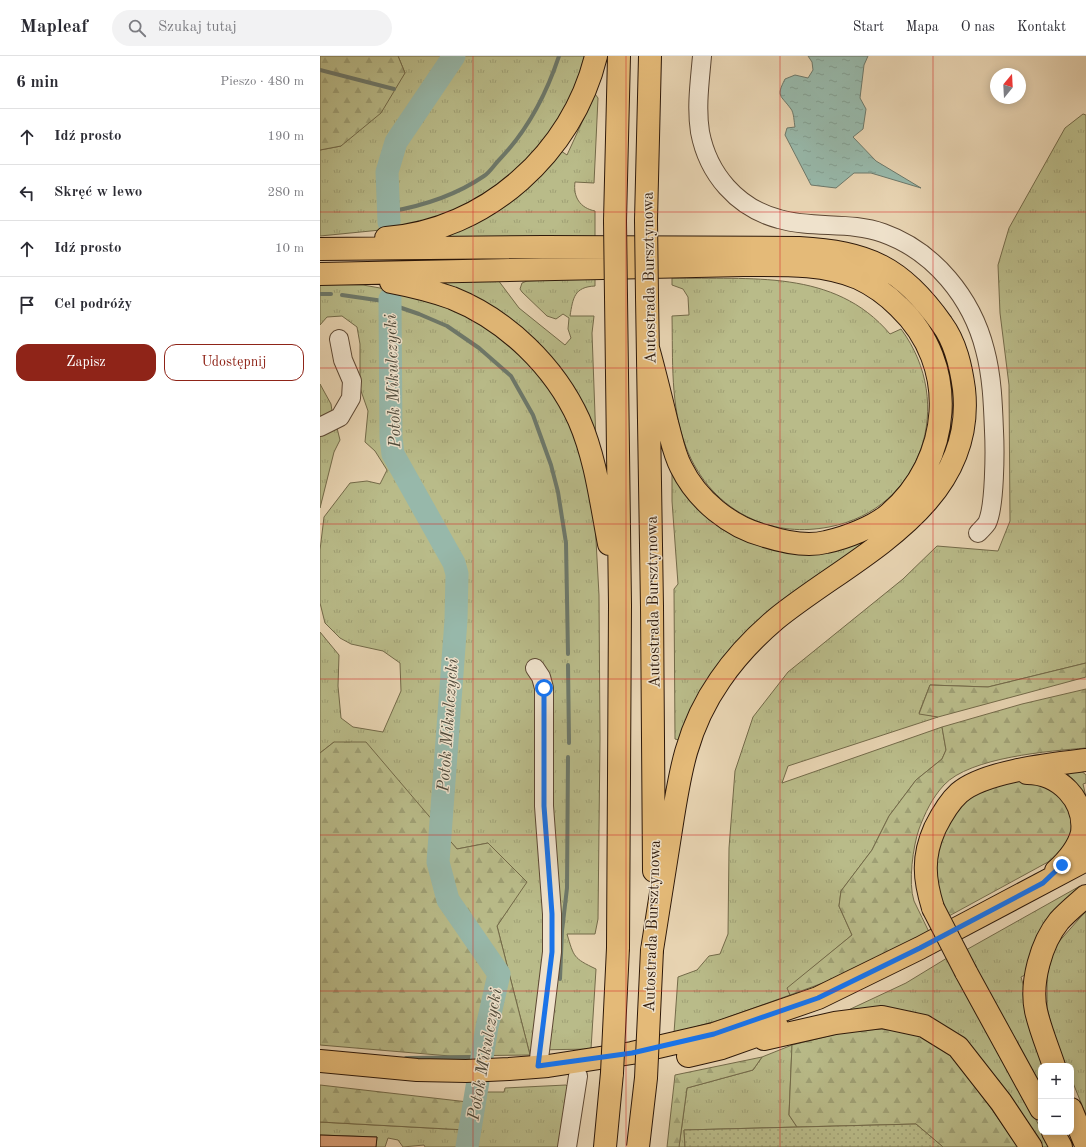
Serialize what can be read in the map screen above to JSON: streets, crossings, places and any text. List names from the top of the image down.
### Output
{
  "streets": {
    "main road": ["Autostrada Bursztynowa"]
  },
  "water": ["Potok Mikulczycki"],
  "north": "top",
  "page": {
    "header": "Mapleaf",
    "search": "Szukaj tutaj",
    "nav": [
      "Start",
      "Mapa",
      "O nas",
      "Kontakt"
    ],
    "heading": ["6 min", "Pieszo · 480 m"],
    "list": [
      ["Idź prosto", "190 m"],
      ["Skręć w lewo", "280 m"],
      ["Idź prosto", "10 m"],
      "Cel podróży"
    ],
    "buttons": ["Zapisz", "Udostępnij"],
    "map_buttons": ["+", "−"]
  }
}
